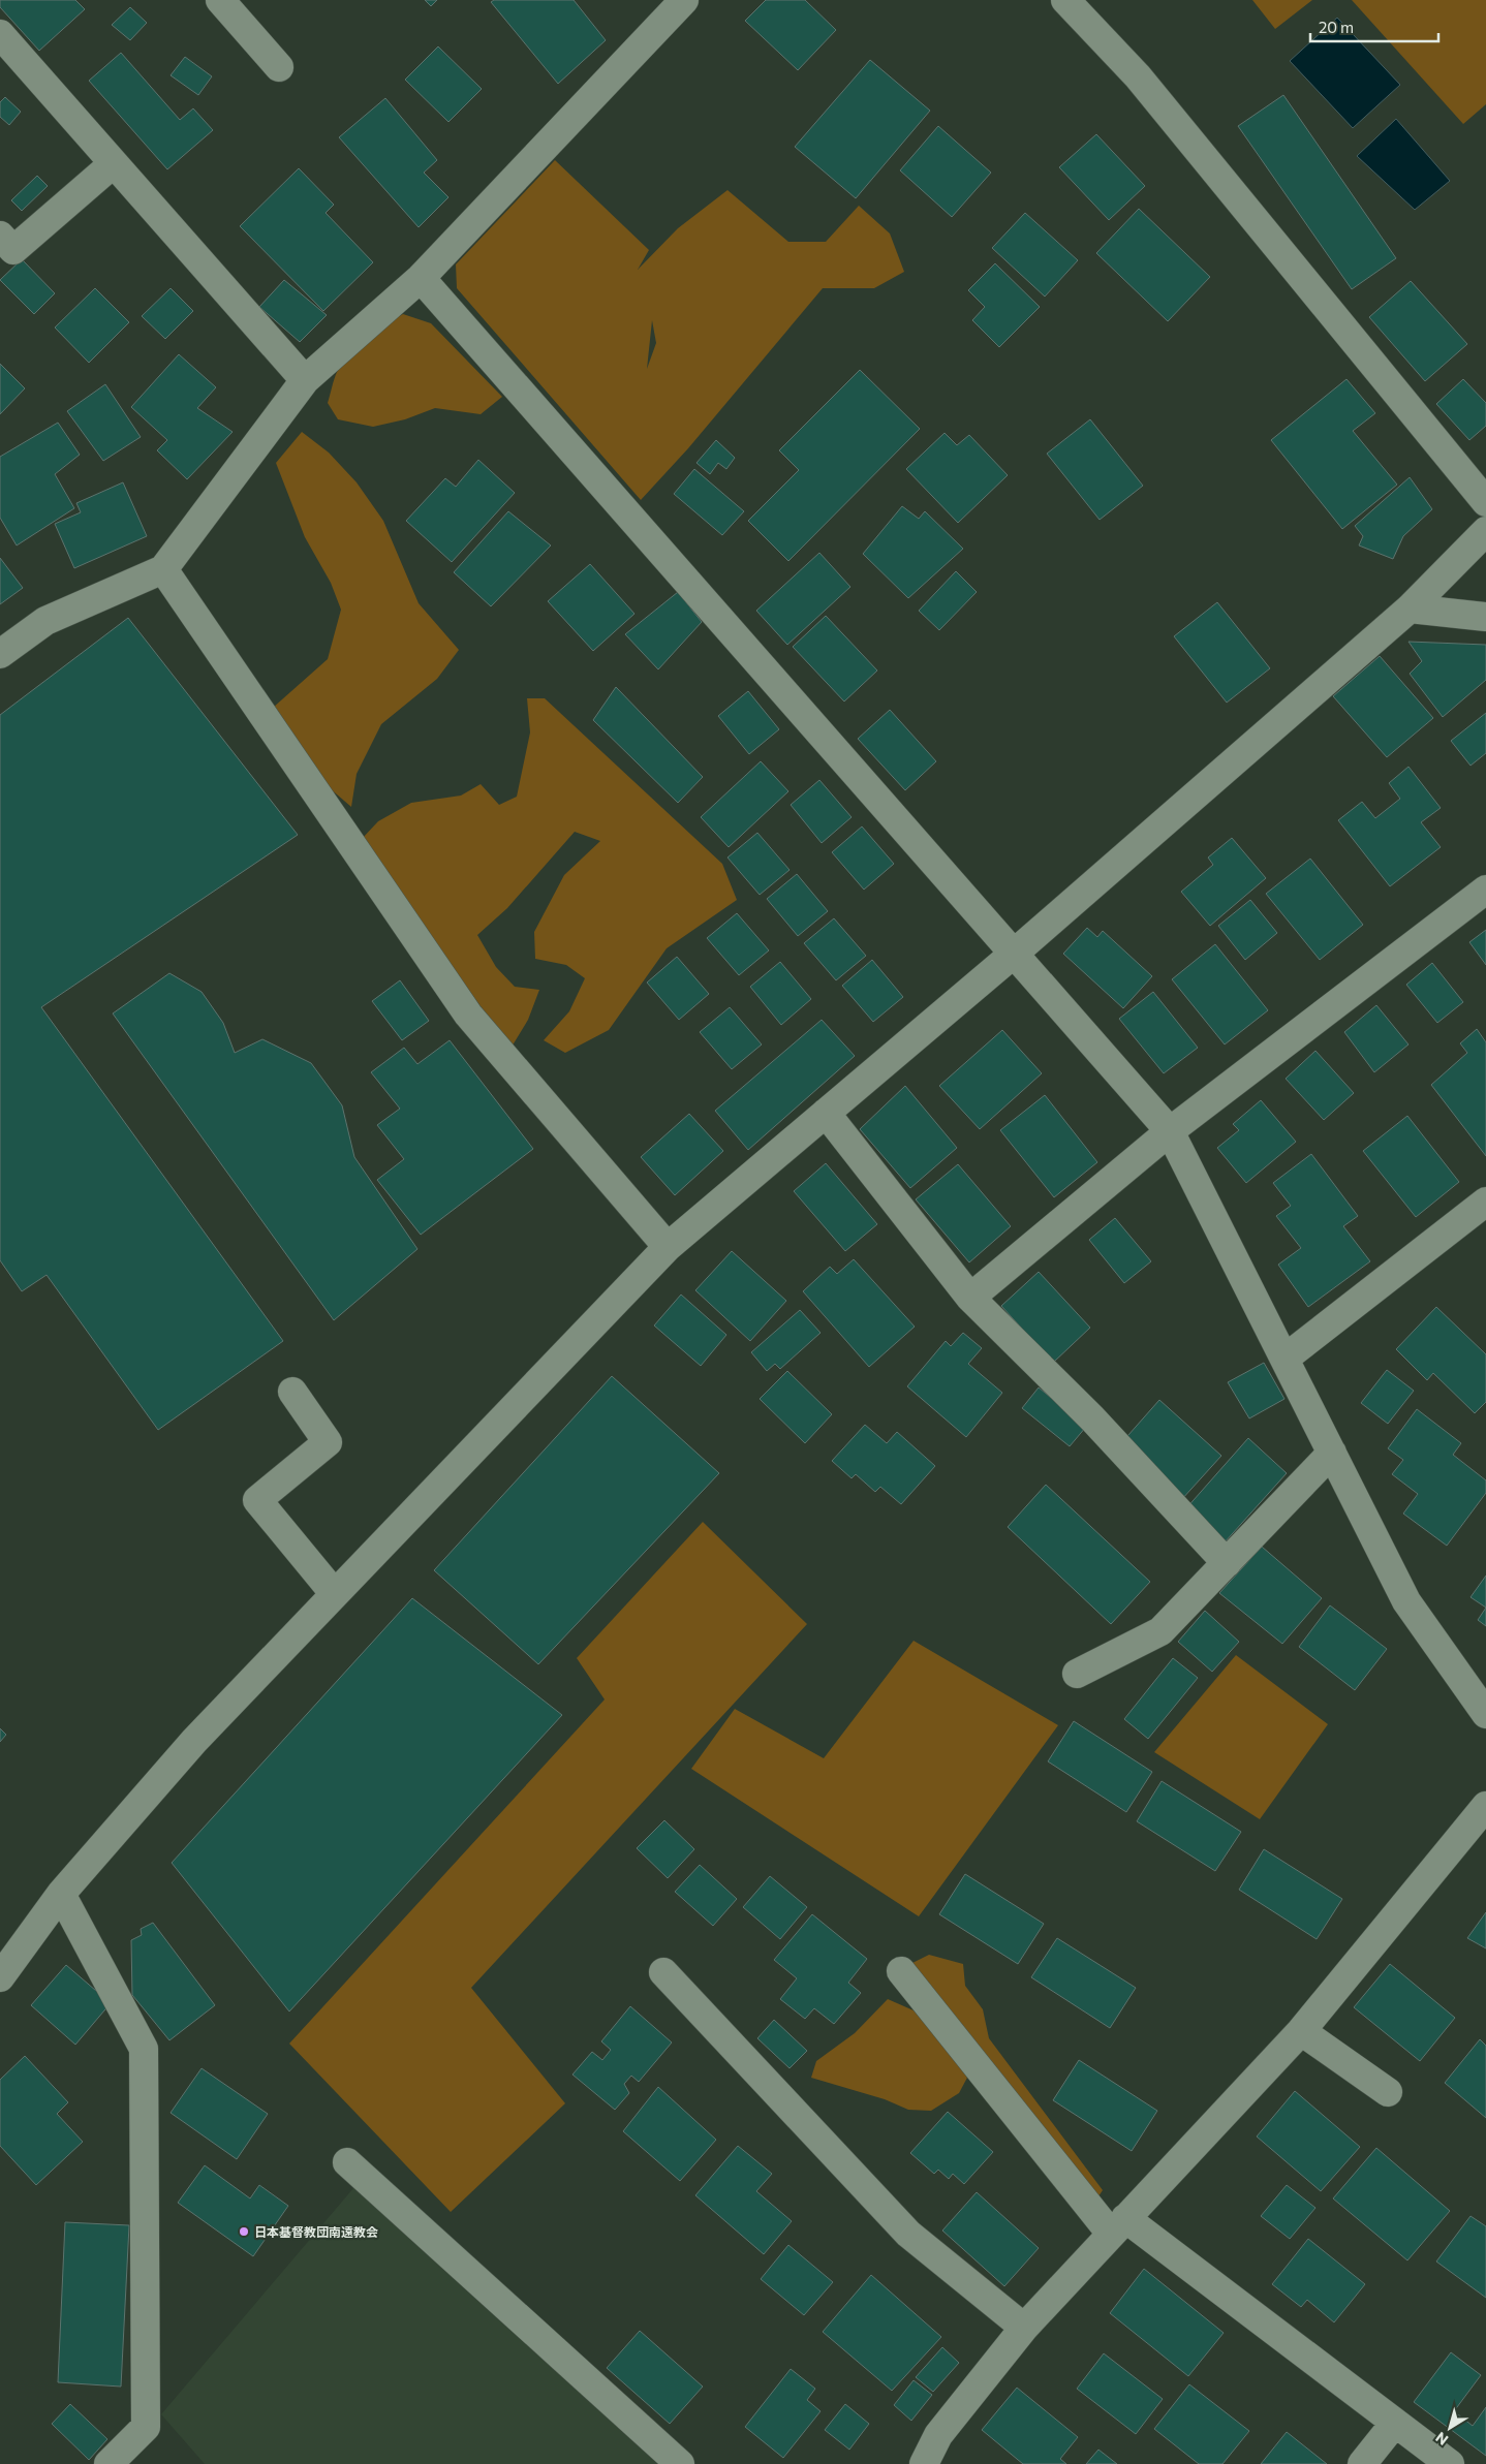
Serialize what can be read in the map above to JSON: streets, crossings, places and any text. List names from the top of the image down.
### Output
{
  "places": ["日本基督教団南遠教会"],
  "scale_bar": "20 m",
  "north": "bottom left"
}
